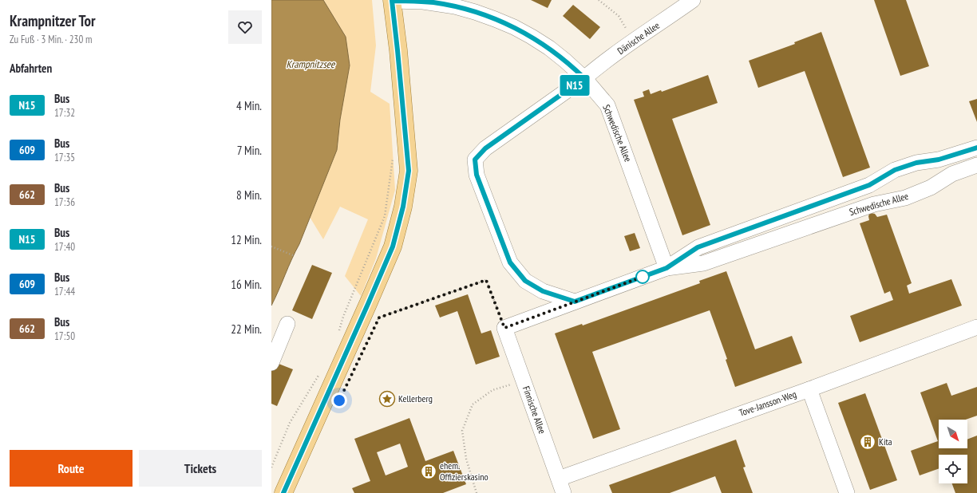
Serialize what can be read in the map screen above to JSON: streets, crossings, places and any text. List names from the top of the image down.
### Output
{
  "streets": {
    "street": [
      "Dänische Allee",
      "Schwedische Allee",
      "Tove-Jansson-Weg",
      "Finnische Allee"
    ]
  },
  "crossings": [
    ["Dänische Allee", "Schwedische Allee"],
    ["Schwedische Allee", "Finnische Allee"],
    ["Tove-Jansson-Weg", "Finnische Allee"]
  ],
  "water": ["Krampnitzsee"],
  "places": {
    "place": ["Kellerberg"],
    "building": ["Kita", "ehem. Offizierskasino"]
  },
  "lines": ["bus line N15"],
  "north": "bottom right",
  "page": {
    "heading": [
      ["Krampnitzer Tor", "Zu Fuß · 3 Min. · 230 m"],
      "Abfahrten"
    ],
    "on_map": "N15",
    "list": [
      {
        "mark": "N15",
        "name": "Bus",
        "note": "17:32",
        "value": "4 Min."
      },
      {
        "mark": "609",
        "name": "Bus",
        "note": "17:35",
        "value": "7 Min."
      },
      {
        "mark": "662",
        "name": "Bus",
        "note": "17:36",
        "value": "8 Min."
      },
      {
        "mark": "N15",
        "name": "Bus",
        "note": "17:40",
        "value": "12 Min."
      },
      {
        "mark": "609",
        "name": "Bus",
        "note": "17:44",
        "value": "16 Min."
      },
      {
        "mark": "662",
        "name": "Bus",
        "note": "17:50",
        "value": "22 Min."
      }
    ],
    "buttons": ["Route", "Tickets"]
  }
}
